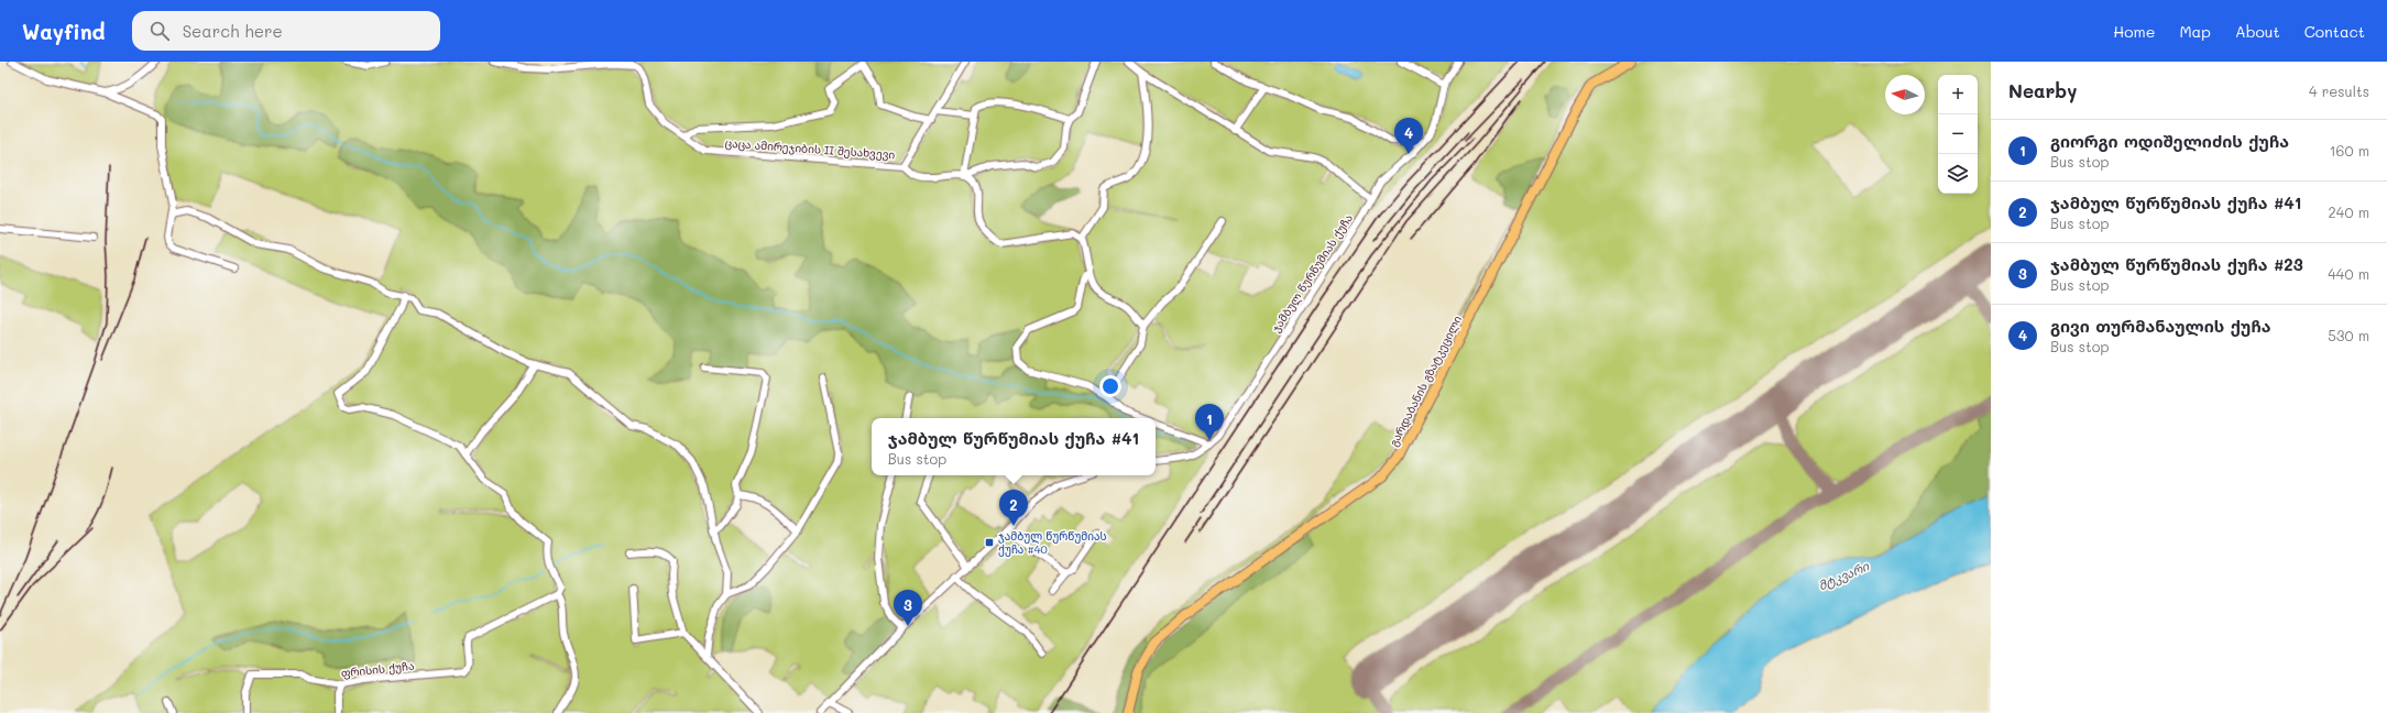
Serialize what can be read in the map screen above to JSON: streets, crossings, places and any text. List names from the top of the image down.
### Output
{
  "streets": {
    "main road": ["გარდაბანის გზატკეცილი"],
    "street": ["ცაცა ამირეჯიბის II შესახვევი", "ჯამბულ წურწუმიას ქუჩა", "ფრისის ქუჩა"]
  },
  "water": ["მტკვარი"],
  "places": {
    "transit": ["ჯამბულ წურწუმიას ქუჩა #40"]
  },
  "north": "left",
  "page": {
    "header": "Wayfind",
    "search": "Search here",
    "nav": [
      "Home",
      "Map",
      "About",
      "Contact"
    ],
    "heading": ["Nearby", "4 results"],
    "map_buttons": ["+", "−"],
    "pins": [
      "4",
      "1",
      "2",
      "3"
    ],
    "list": [
      {
        "mark": "1",
        "name": "გიორგი ოდიშელიძის ქუჩა",
        "note": "Bus stop",
        "value": "160 m"
      },
      {
        "mark": "2",
        "name": "ჯამბულ წურწუმიას ქუჩა #41",
        "note": "Bus stop",
        "value": "240 m"
      },
      {
        "mark": "3",
        "name": "ჯამბულ წურწუმიას ქუჩა #23",
        "note": "Bus stop",
        "value": "440 m"
      },
      {
        "mark": "4",
        "name": "გივი თურმანაულის ქუჩა",
        "note": "Bus stop",
        "value": "530 m"
      }
    ],
    "popup": ["ჯამბულ წურწუმიას ქუჩა #41", "Bus stop"]
  }
}
